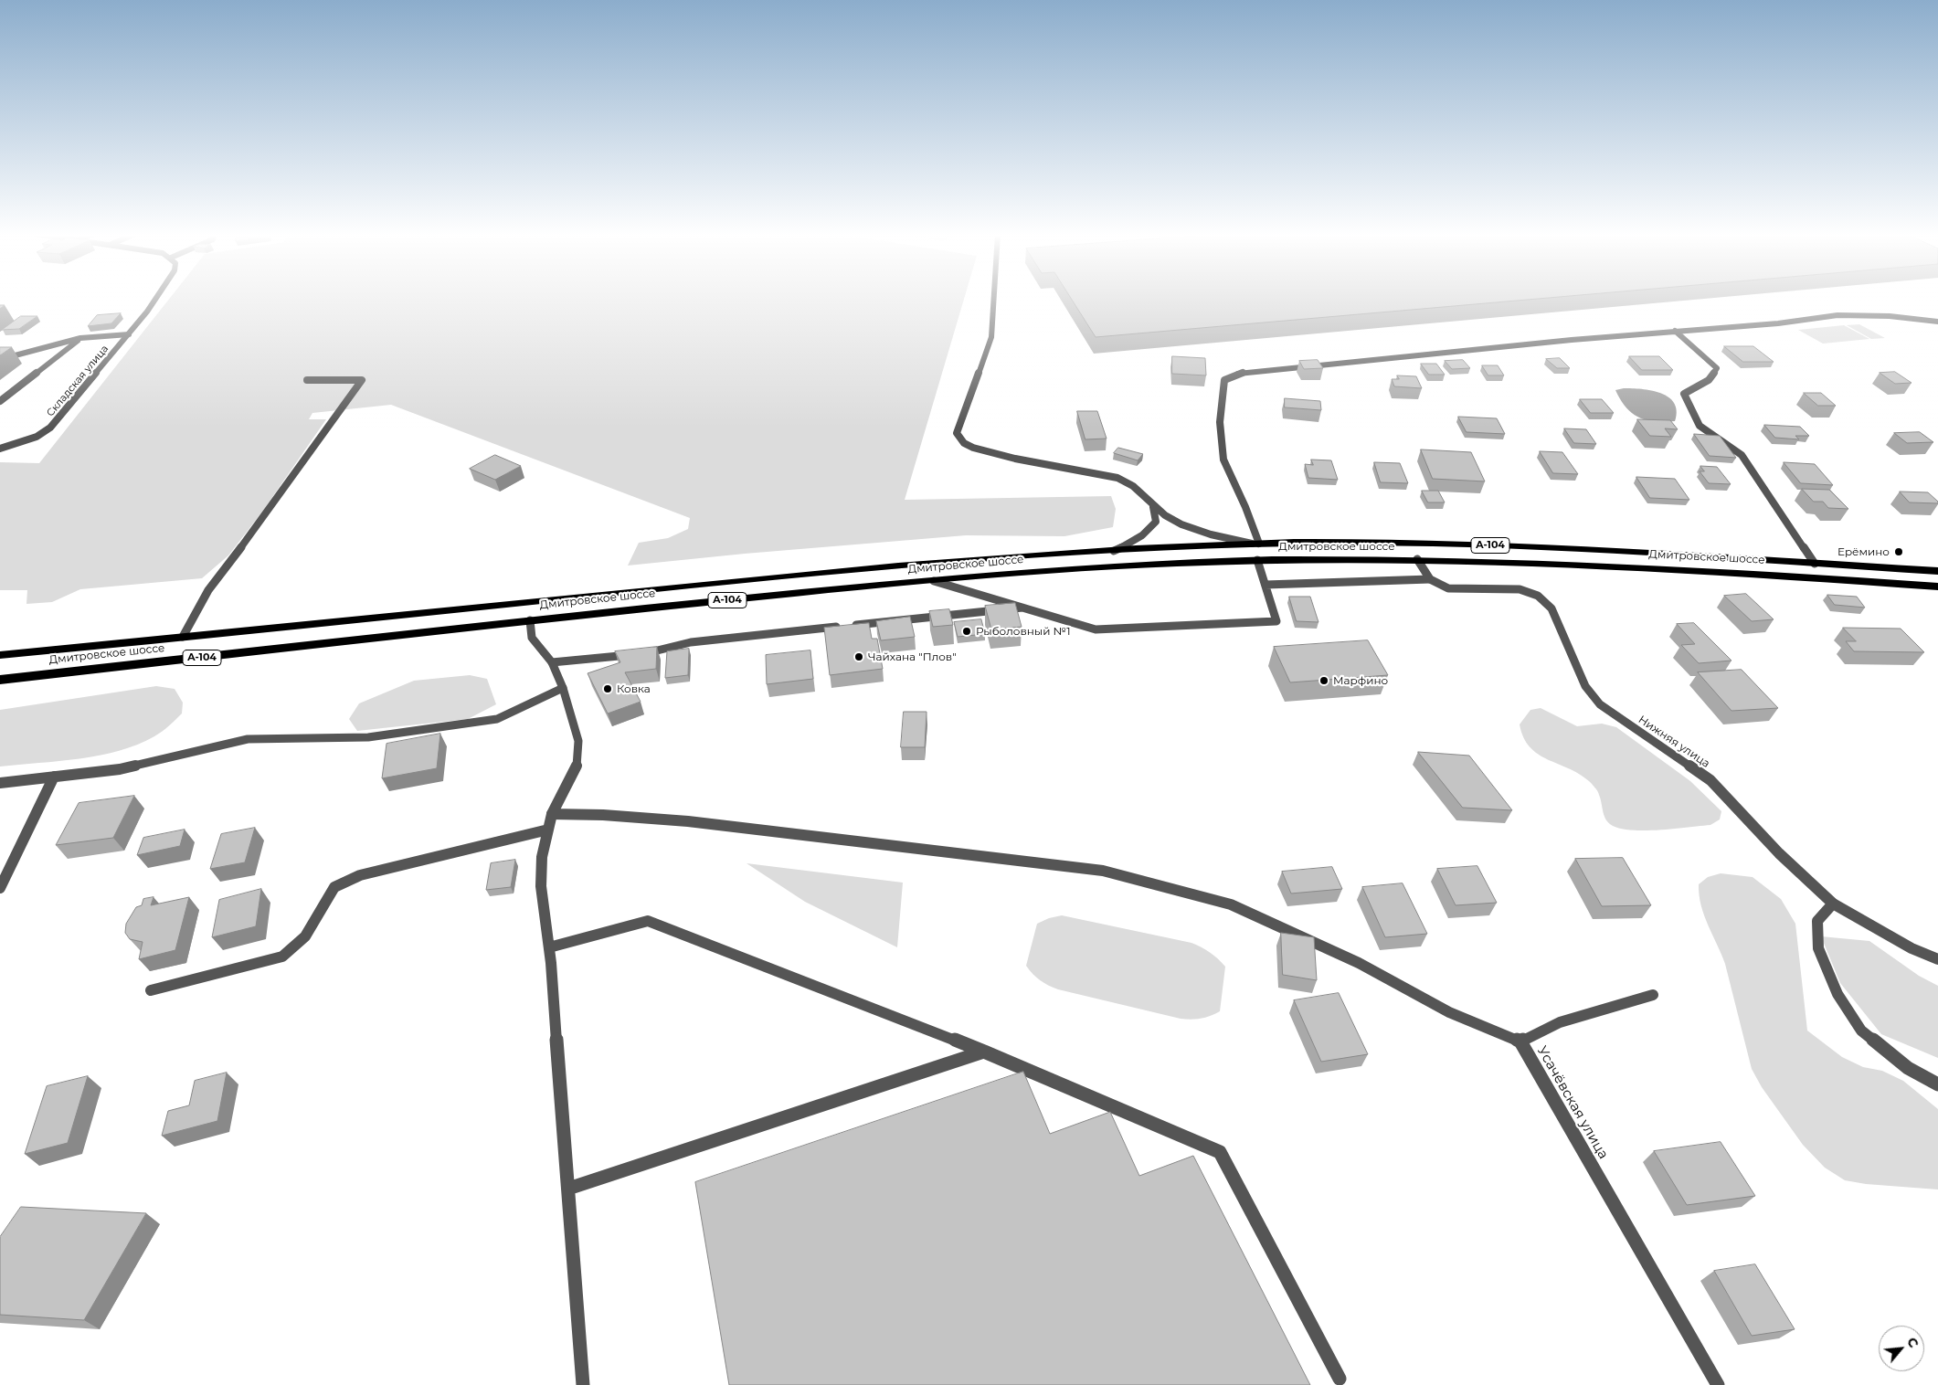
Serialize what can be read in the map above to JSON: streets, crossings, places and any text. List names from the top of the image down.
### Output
{
  "streets": {
    "highway": ["А-104", "Дмитровское шоссе"],
    "street": ["Складская улица", "Нижняя улица", "Усачёвская улица"]
  },
  "places": [
    "Ерёмино",
    "Рыболовный №1",
    "Чайхана \"Плов\"",
    "Марфино",
    "Ковка"
  ],
  "north": "top right"
}
